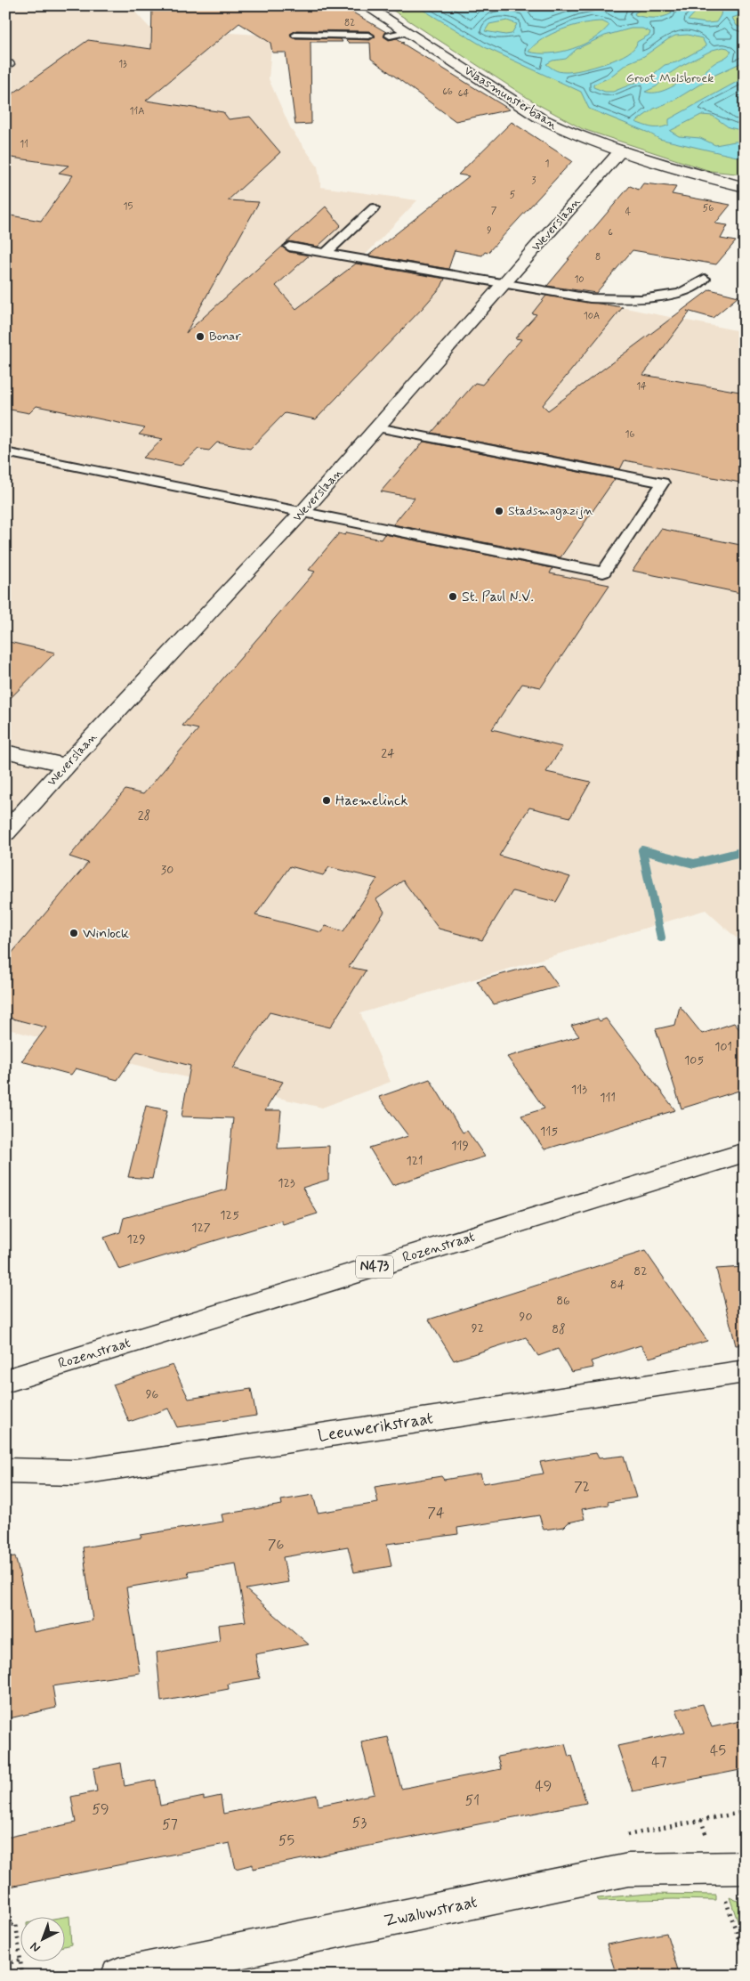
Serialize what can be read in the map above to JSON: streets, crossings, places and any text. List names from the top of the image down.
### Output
{
  "streets": {
    "street": [
      "Waasmunsterbaan",
      "Weverslaan",
      "Rozenstraat",
      "N473",
      "Leeuwerikstraat",
      "Zwaluwstraat"
    ]
  },
  "crossings": [
    ["Waasmunsterbaan", "Weverslaan"]
  ],
  "parks": ["Groot Molsbroek"],
  "places": [
    "Bonar",
    "Stadsmagazijn",
    "St. Paul N.V.",
    "Haemelinck",
    "Winlock"
  ],
  "house_numbers": [
    "82",
    "13",
    "66",
    "64",
    "11A",
    "11",
    "1",
    "3",
    "5",
    "15",
    "56",
    "7",
    "4",
    "9",
    "6",
    "8",
    "10",
    "10A",
    "14",
    "16",
    "24",
    "28",
    "30",
    "101",
    "105",
    "113",
    "111",
    "115",
    "119",
    "121",
    "123",
    "125",
    "127",
    "129",
    "82",
    "84",
    "86",
    "90",
    "92",
    "88",
    "96",
    "72",
    "74",
    "76",
    "45",
    "47",
    "49",
    "51",
    "59",
    "53",
    "57",
    "55"
  ],
  "north": "bottom left"
}
